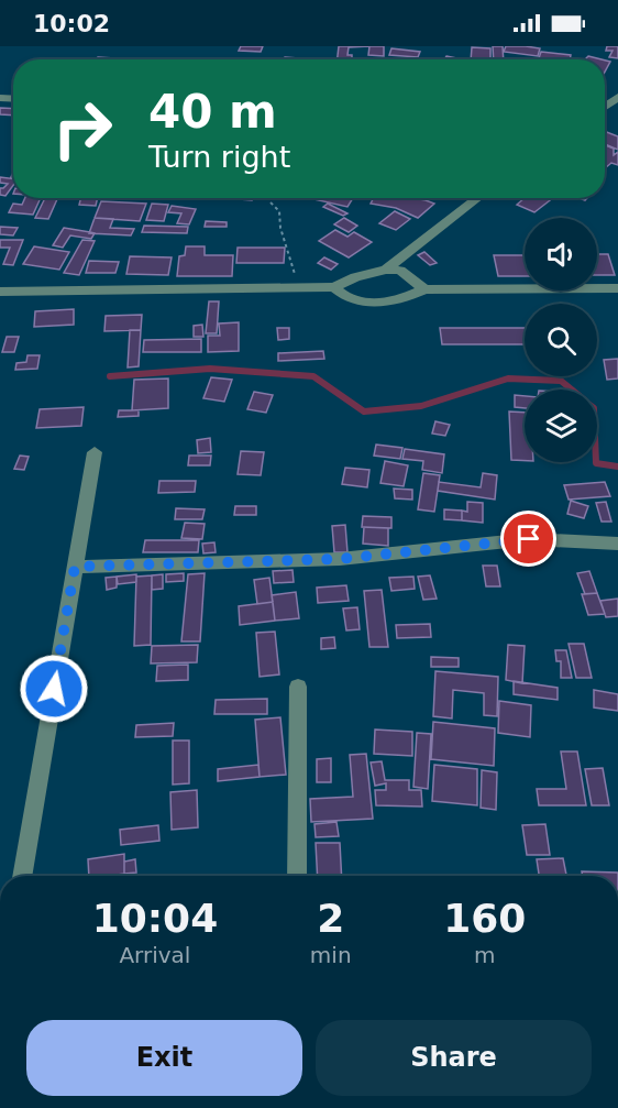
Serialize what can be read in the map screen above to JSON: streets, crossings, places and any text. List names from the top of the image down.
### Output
{
  "page": {
    "status": "10:02",
    "turn": ["40 m", "Turn right"],
    "eta": [
      "10:04",
      "Arrival",
      "2",
      "min",
      "160",
      "m"
    ],
    "buttons": ["Exit", "Share"]
  }
}
